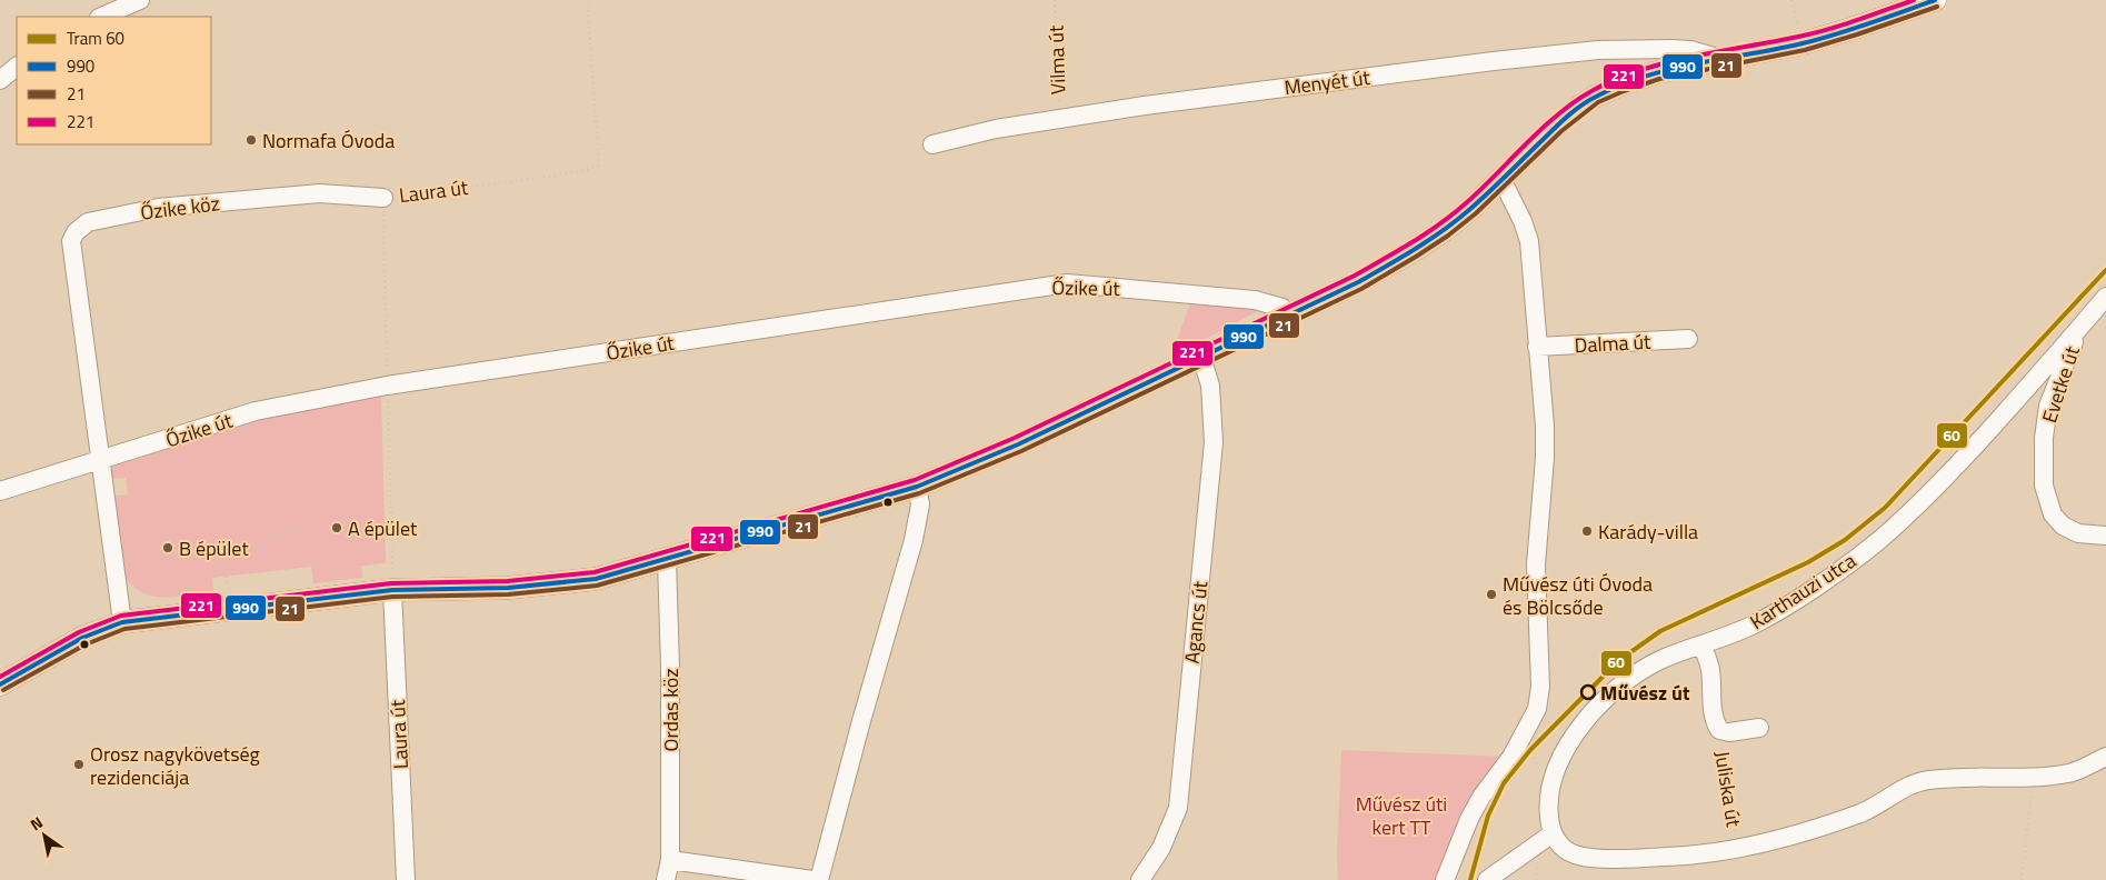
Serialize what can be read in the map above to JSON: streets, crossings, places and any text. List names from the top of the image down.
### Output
{
  "streets": {
    "street": [
      "Menyét út",
      "Laura út",
      "Őzike köz",
      "Őzike út",
      "Dalma út",
      "Evetke út",
      "Karthauzi utca",
      "Agancs út",
      "Ordas köz",
      "Juliska út"
    ],
    "path": ["Vilma út"]
  },
  "crossings": [
    ["Vilma út", "Menyét út"],
    ["Laura út", "Őzike köz"],
    ["Laura út", "Őzike út"],
    ["Őzike köz", "Őzike út"],
    ["Evetke út", "Karthauzi utca"],
    ["Karthauzi utca", "Juliska út"]
  ],
  "parks": ["Művész úti kert TT"],
  "places": [
    "Normafa Óvoda",
    "A épület",
    "Karády-villa",
    "B épület",
    "Művész úti Óvoda és Bölcsőde",
    "Művész út",
    "Orosz nagykövetség rezidenciája"
  ],
  "lines": [
    "transit line 990",
    "transit line 221",
    "transit line 21",
    "tram line 60"
  ],
  "legend": [
    "Tram 60",
    "990",
    "21",
    "221"
  ],
  "north": "top left"
}
